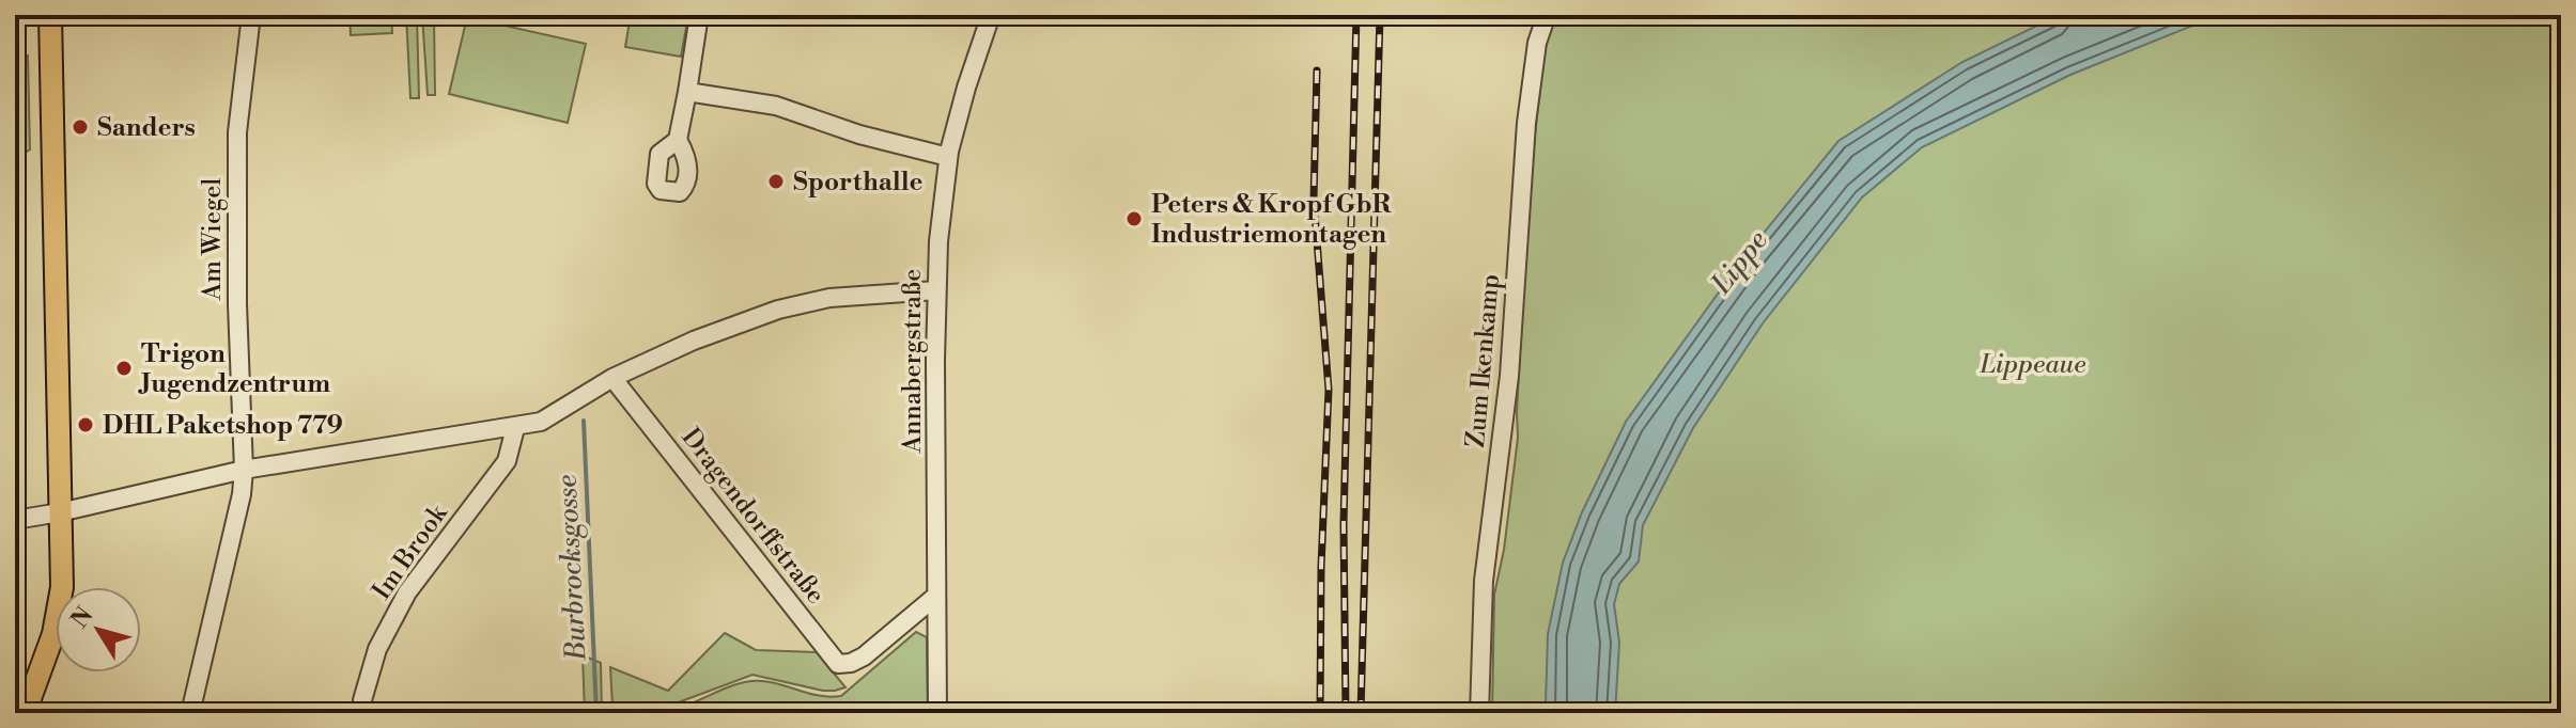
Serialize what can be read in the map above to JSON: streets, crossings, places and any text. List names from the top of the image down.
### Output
{
  "streets": {
    "street": [
      "Am Wiegel",
      "Annabergstraße",
      "Zum Ikenkamp",
      "Dragendorffstraße",
      "Im Brook"
    ]
  },
  "crossings": [
    ["Annabergstraße", "Dragendorffstraße"]
  ],
  "water": ["Lippe", "Burbrocksgosse"],
  "parks": ["Lippeaue"],
  "places": [
    "Sanders",
    "Sporthalle",
    "Peters & Kropf GbR Industriemontagen",
    "Trigon Jugendzentrum",
    "DHL Paketshop 779"
  ],
  "north": "top left"
}
